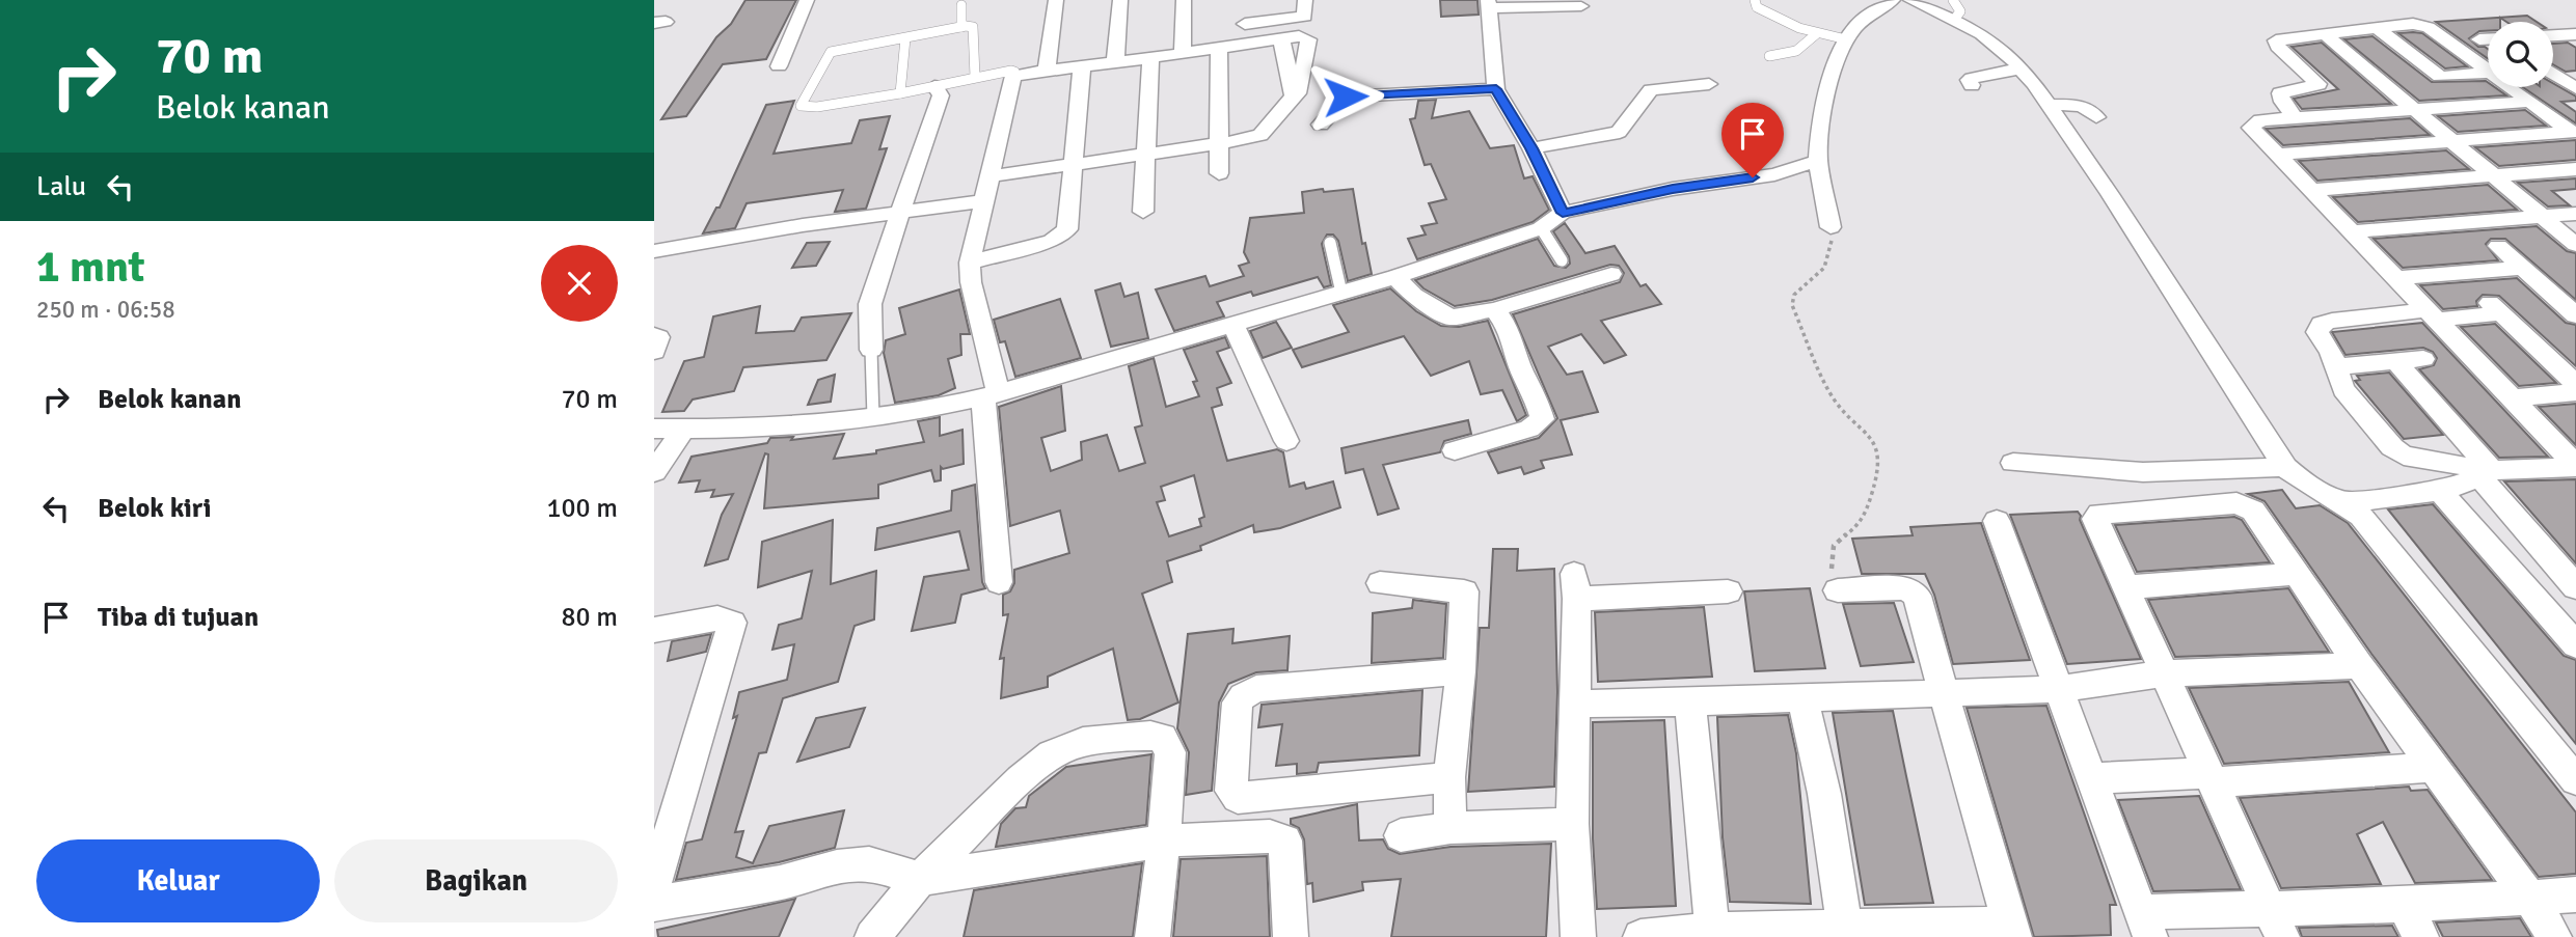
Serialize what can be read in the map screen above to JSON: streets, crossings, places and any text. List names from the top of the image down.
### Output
{
  "page": {
    "turn": ["70 m", "Belok kanan"],
    "then": "Lalu",
    "heading": ["1 mnt", "250 m · 06:58"],
    "list": [
      {
        "name": "Belok kanan",
        "value": "70 m"
      },
      {
        "name": "Belok kiri",
        "value": "100 m"
      },
      {
        "name": "Tiba di tujuan",
        "value": "80 m"
      }
    ],
    "buttons": ["Keluar", "Bagikan"]
  }
}
